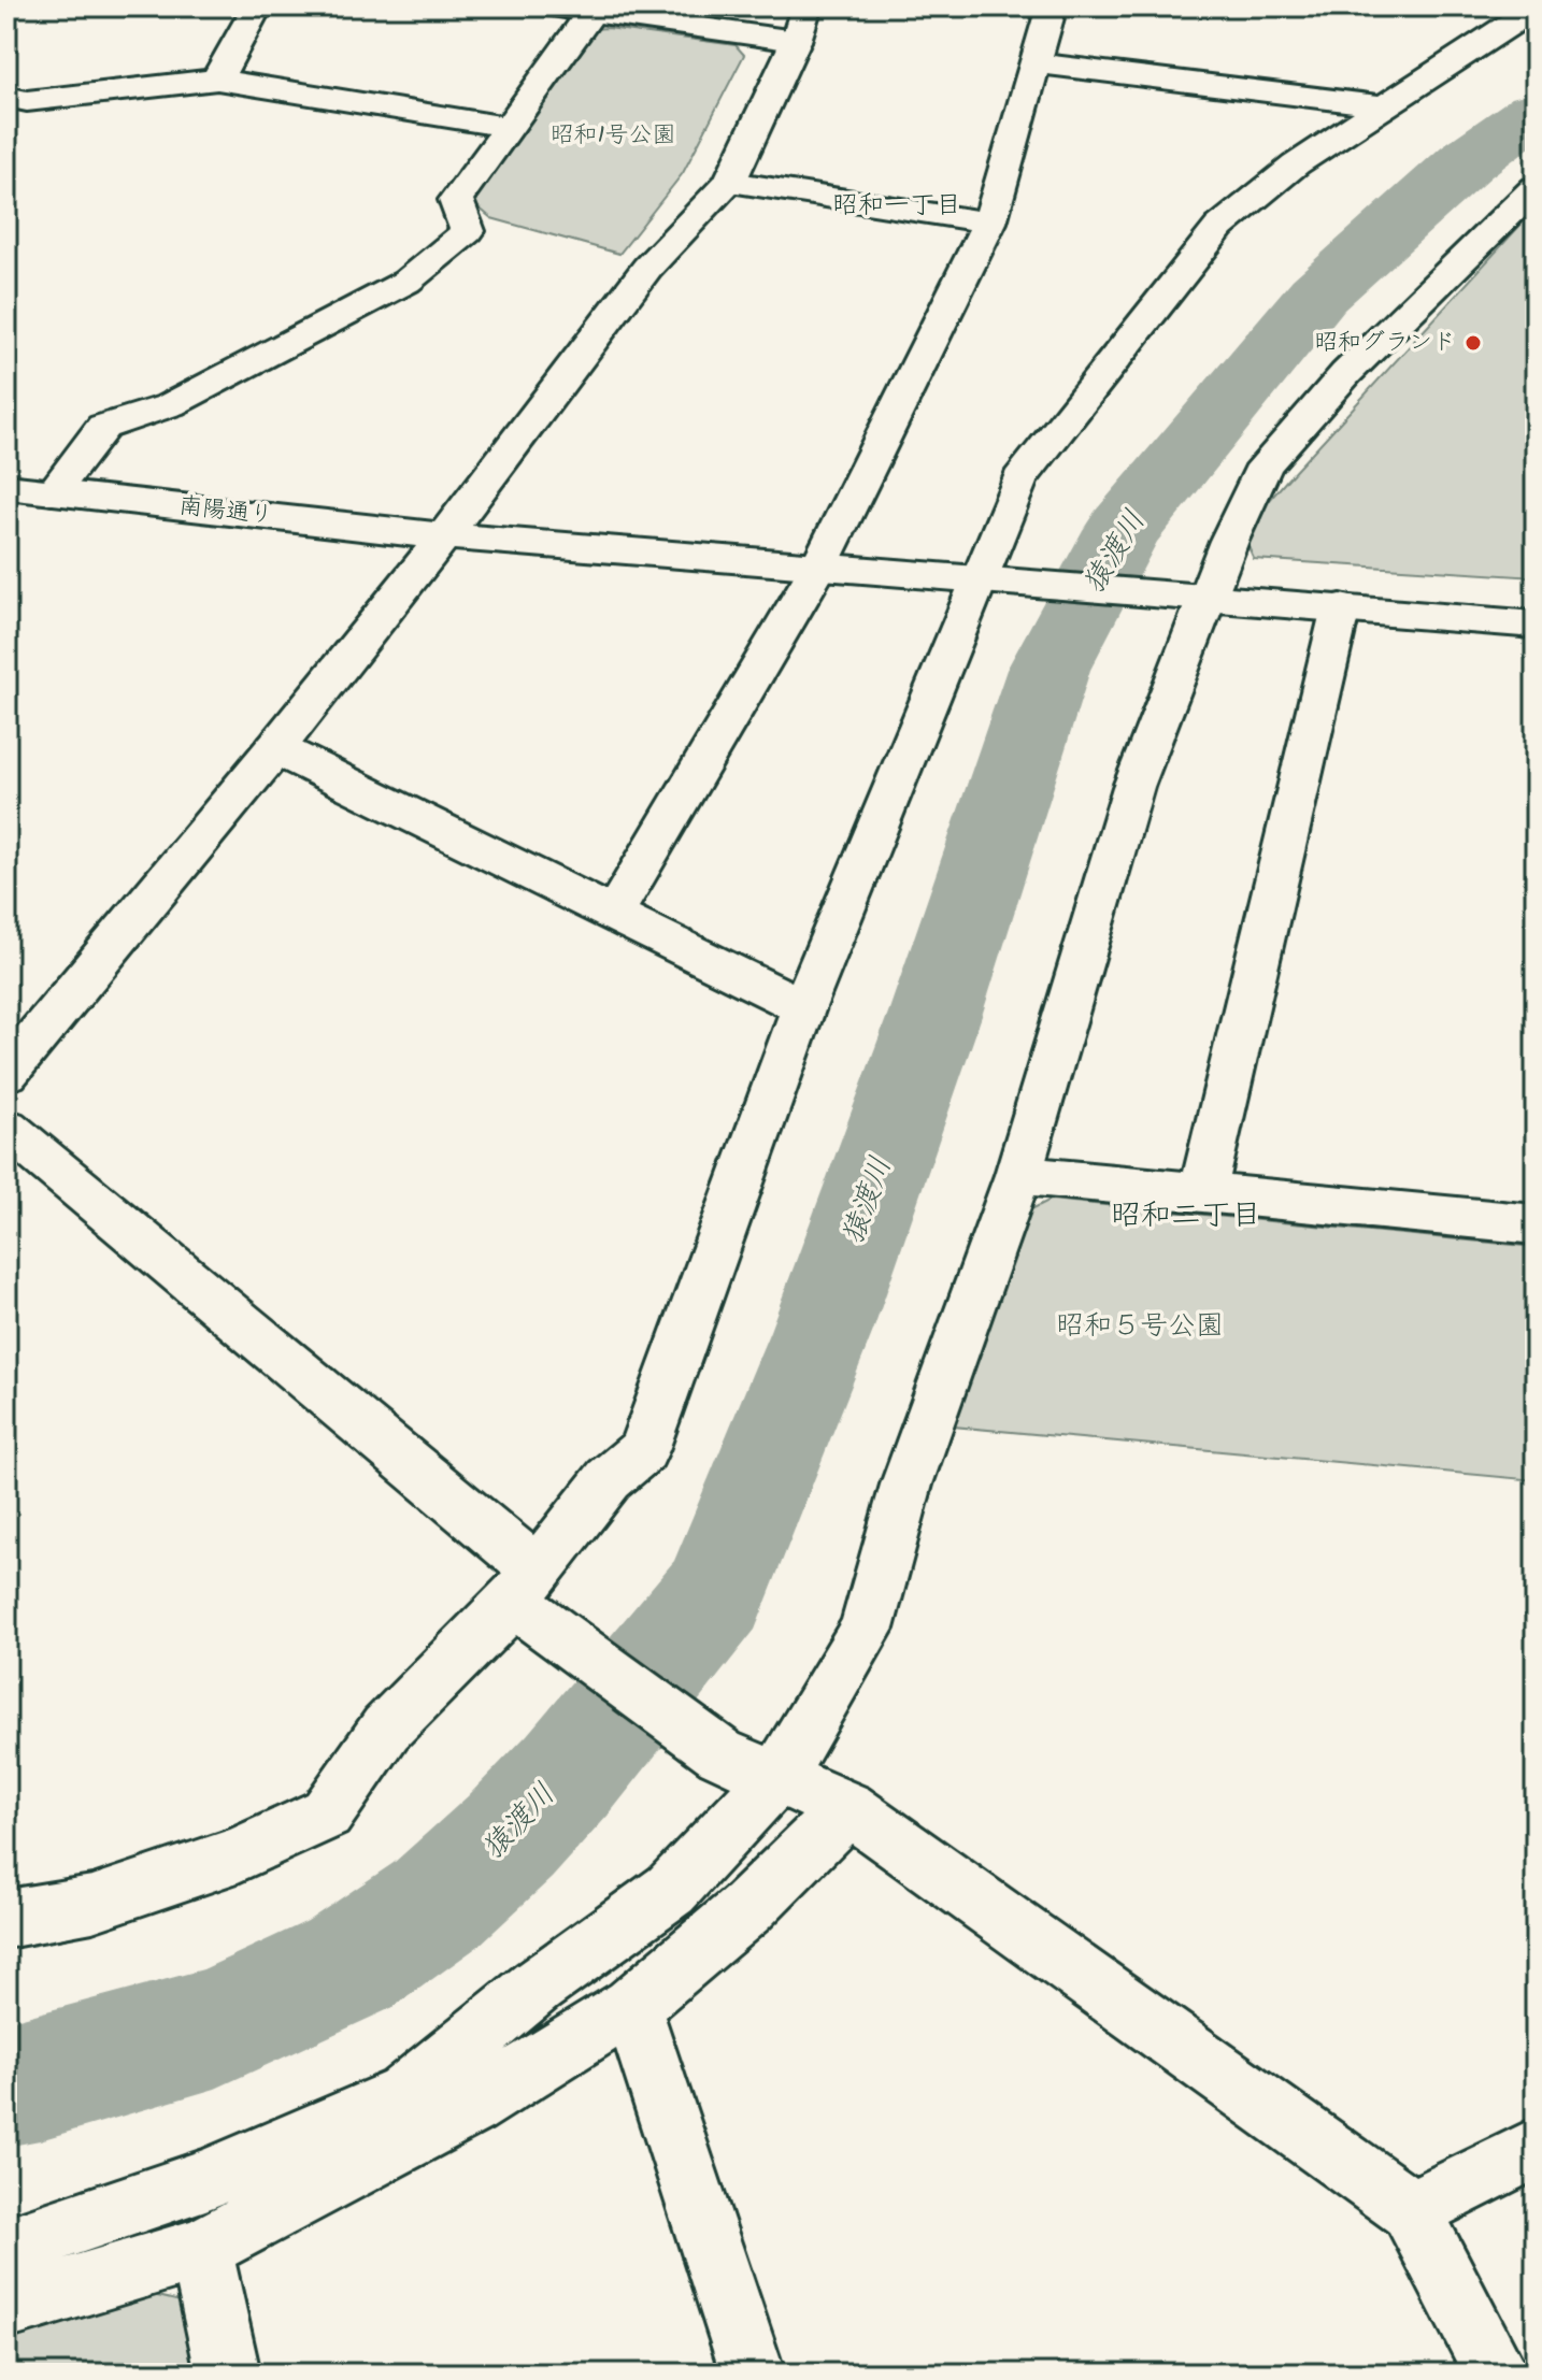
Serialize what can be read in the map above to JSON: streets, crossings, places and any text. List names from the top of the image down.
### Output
{
  "streets": {
    "street": ["南陽通り"]
  },
  "districts": ["昭和一丁目", "昭和二丁目"],
  "water": ["猿渡川"],
  "parks": ["昭和1号公園", "昭和５号公園"],
  "places": ["昭和グランド"]
}
